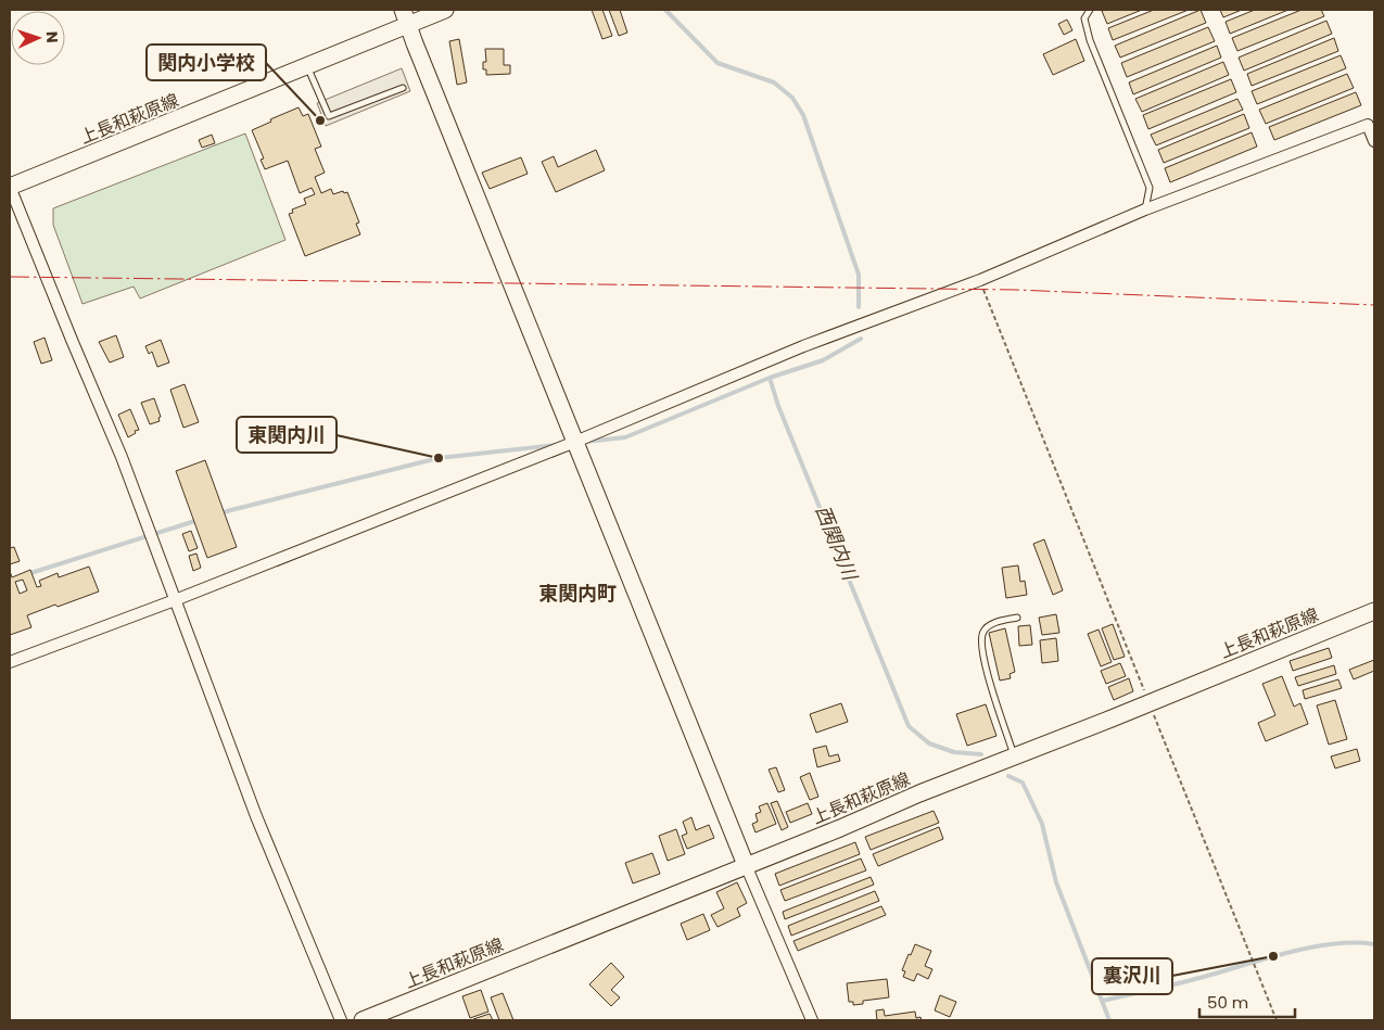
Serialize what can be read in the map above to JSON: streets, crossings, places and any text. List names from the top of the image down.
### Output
{
  "streets": {
    "main road": ["上長和萩原線"]
  },
  "districts": ["東関内町"],
  "water": ["西関内川"],
  "places": ["関内小学校", "東関内川", "裏沢川"],
  "scale_bar": "50 m",
  "north": "right"
}
